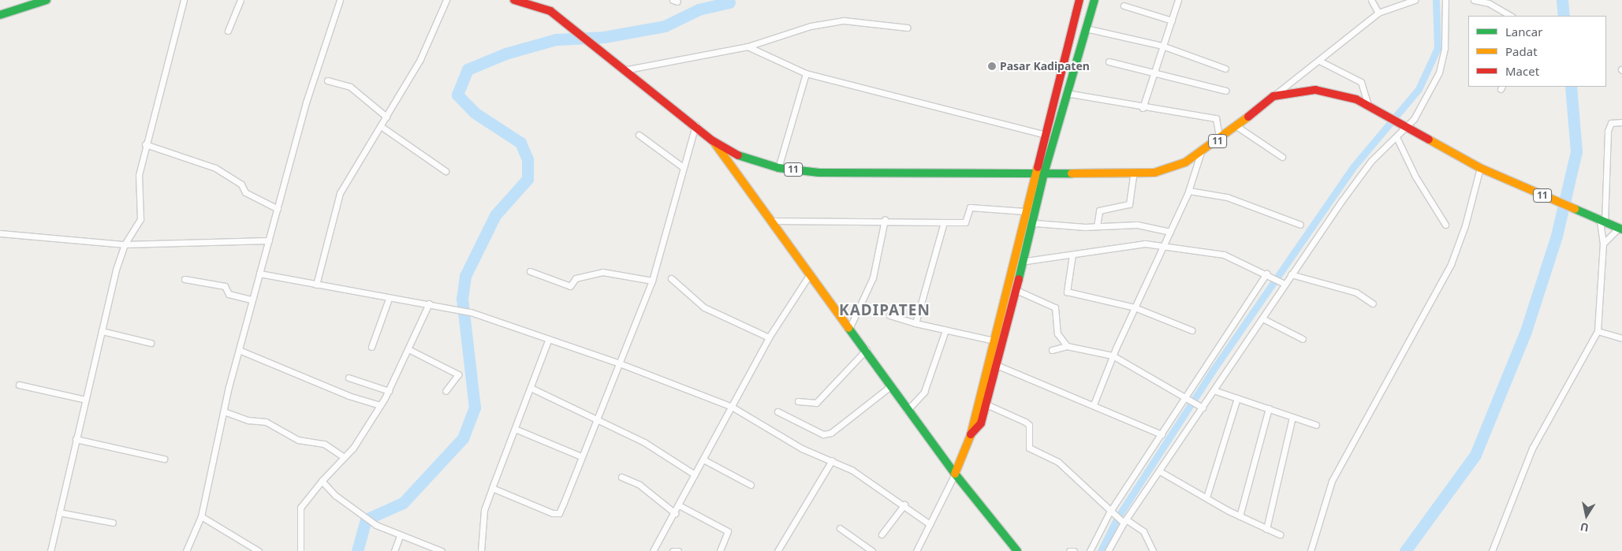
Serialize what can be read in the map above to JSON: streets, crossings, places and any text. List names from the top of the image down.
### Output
{
  "streets": {
    "main road": ["11"]
  },
  "districts": ["KADIPATEN"],
  "places": ["Pasar Kadipaten"],
  "legend": ["Lancar", "Padat", "Macet"],
  "north": "bottom"
}
